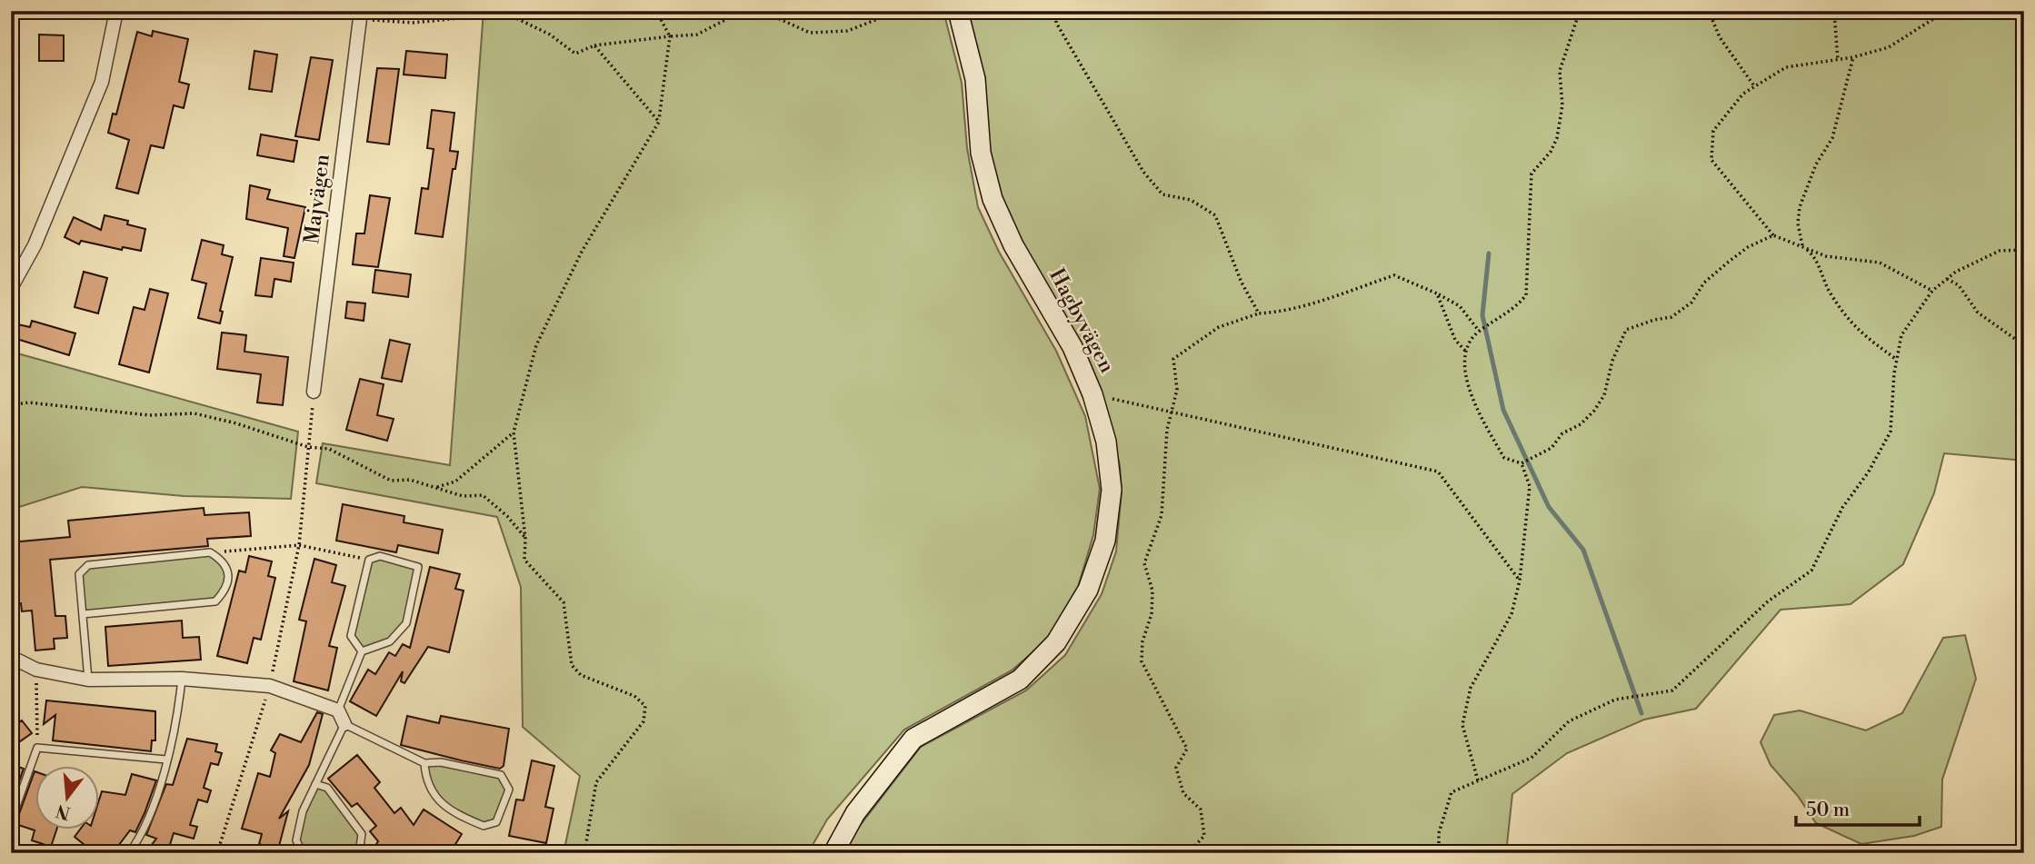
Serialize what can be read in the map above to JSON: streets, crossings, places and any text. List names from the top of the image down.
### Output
{
  "streets": {
    "street": ["Majvägen", "Hagbyvägen"]
  },
  "scale_bar": "50 m",
  "north": "bottom"
}
